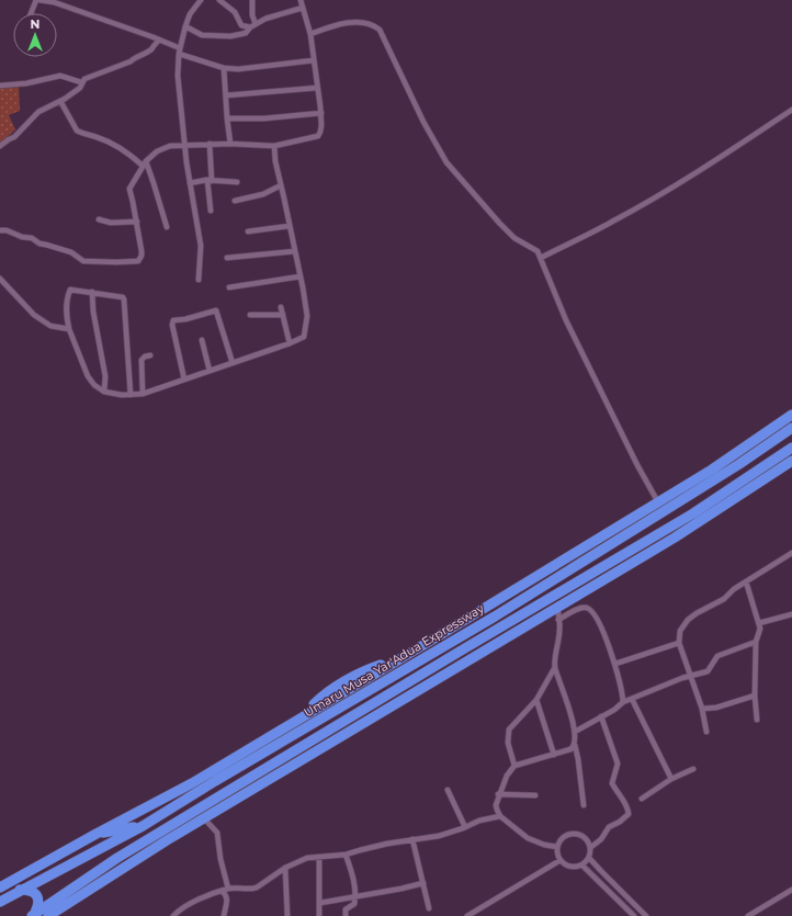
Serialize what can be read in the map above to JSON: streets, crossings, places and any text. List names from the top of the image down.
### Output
{
  "streets": {
    "highway": ["Umaru Musa Yar'Adua Expressway"]
  },
  "north": "top"
}
